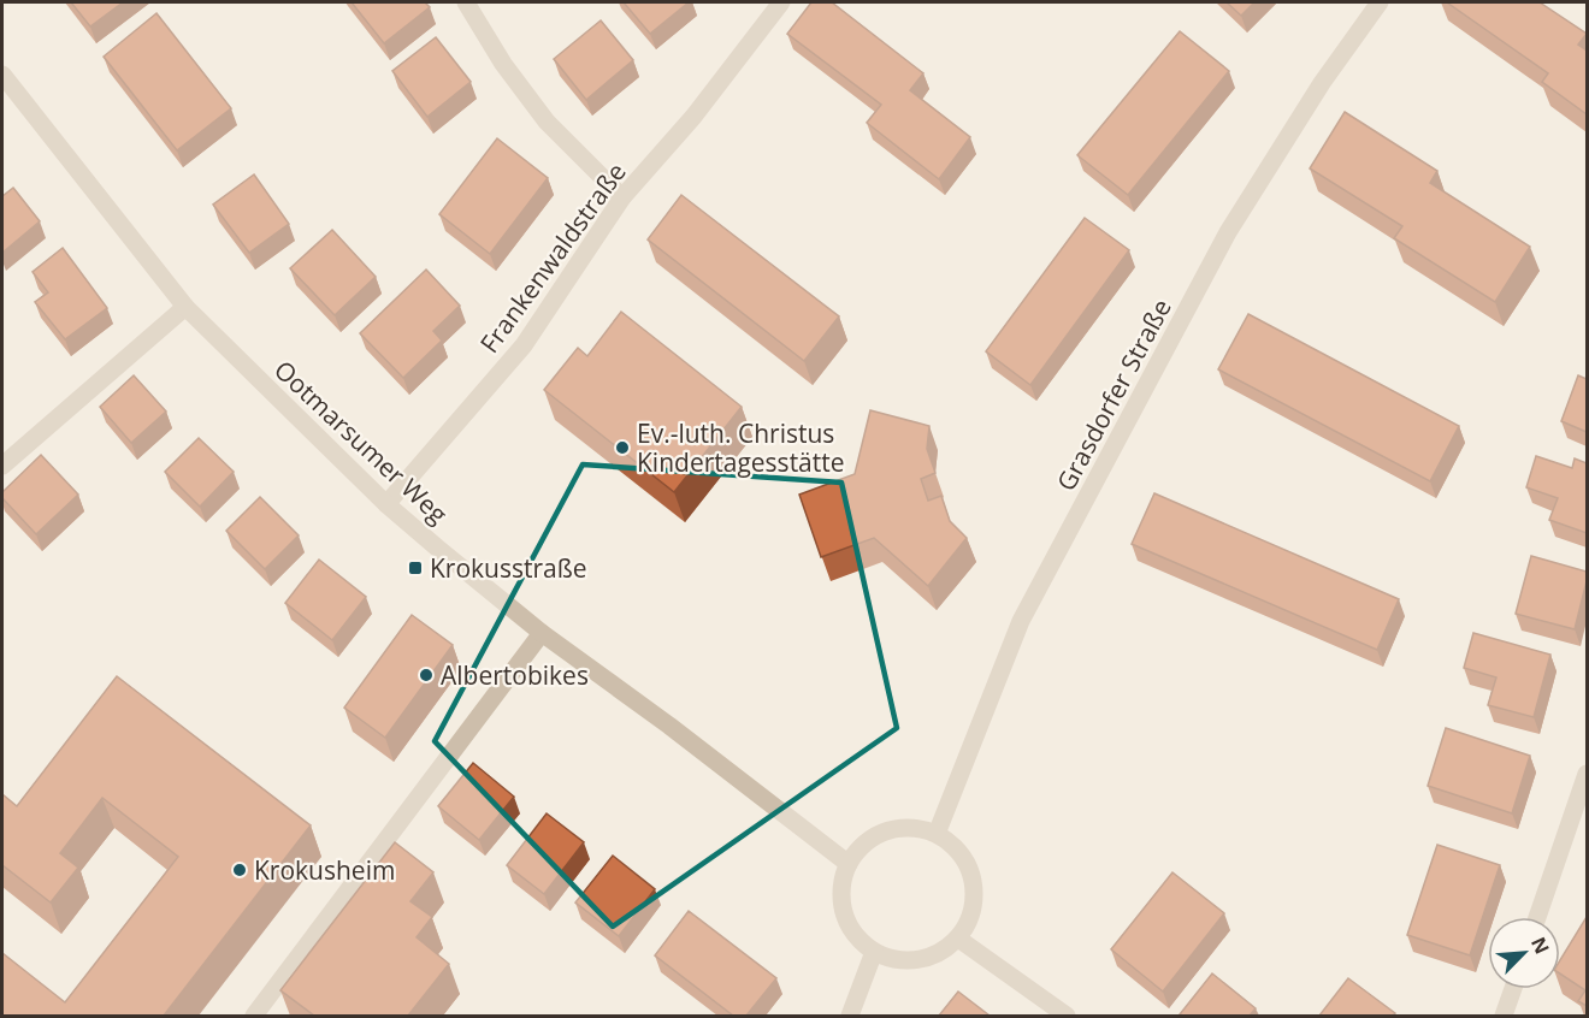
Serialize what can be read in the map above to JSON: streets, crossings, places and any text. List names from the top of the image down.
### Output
{
  "streets": {
    "street": ["Frankenwaldstraße", "Grasdorfer Straße", "Ootmarsumer Weg"]
  },
  "crossings": [
    ["Frankenwaldstraße", "Ootmarsumer Weg"],
    ["Grasdorfer Straße", "Ootmarsumer Weg"]
  ],
  "places": {
    "other": ["Ev.-luth. Christus Kindertagesstätte", "Albertobikes", "Krokusheim"],
    "transit": ["Krokusstraße"]
  },
  "north": "top right"
}
